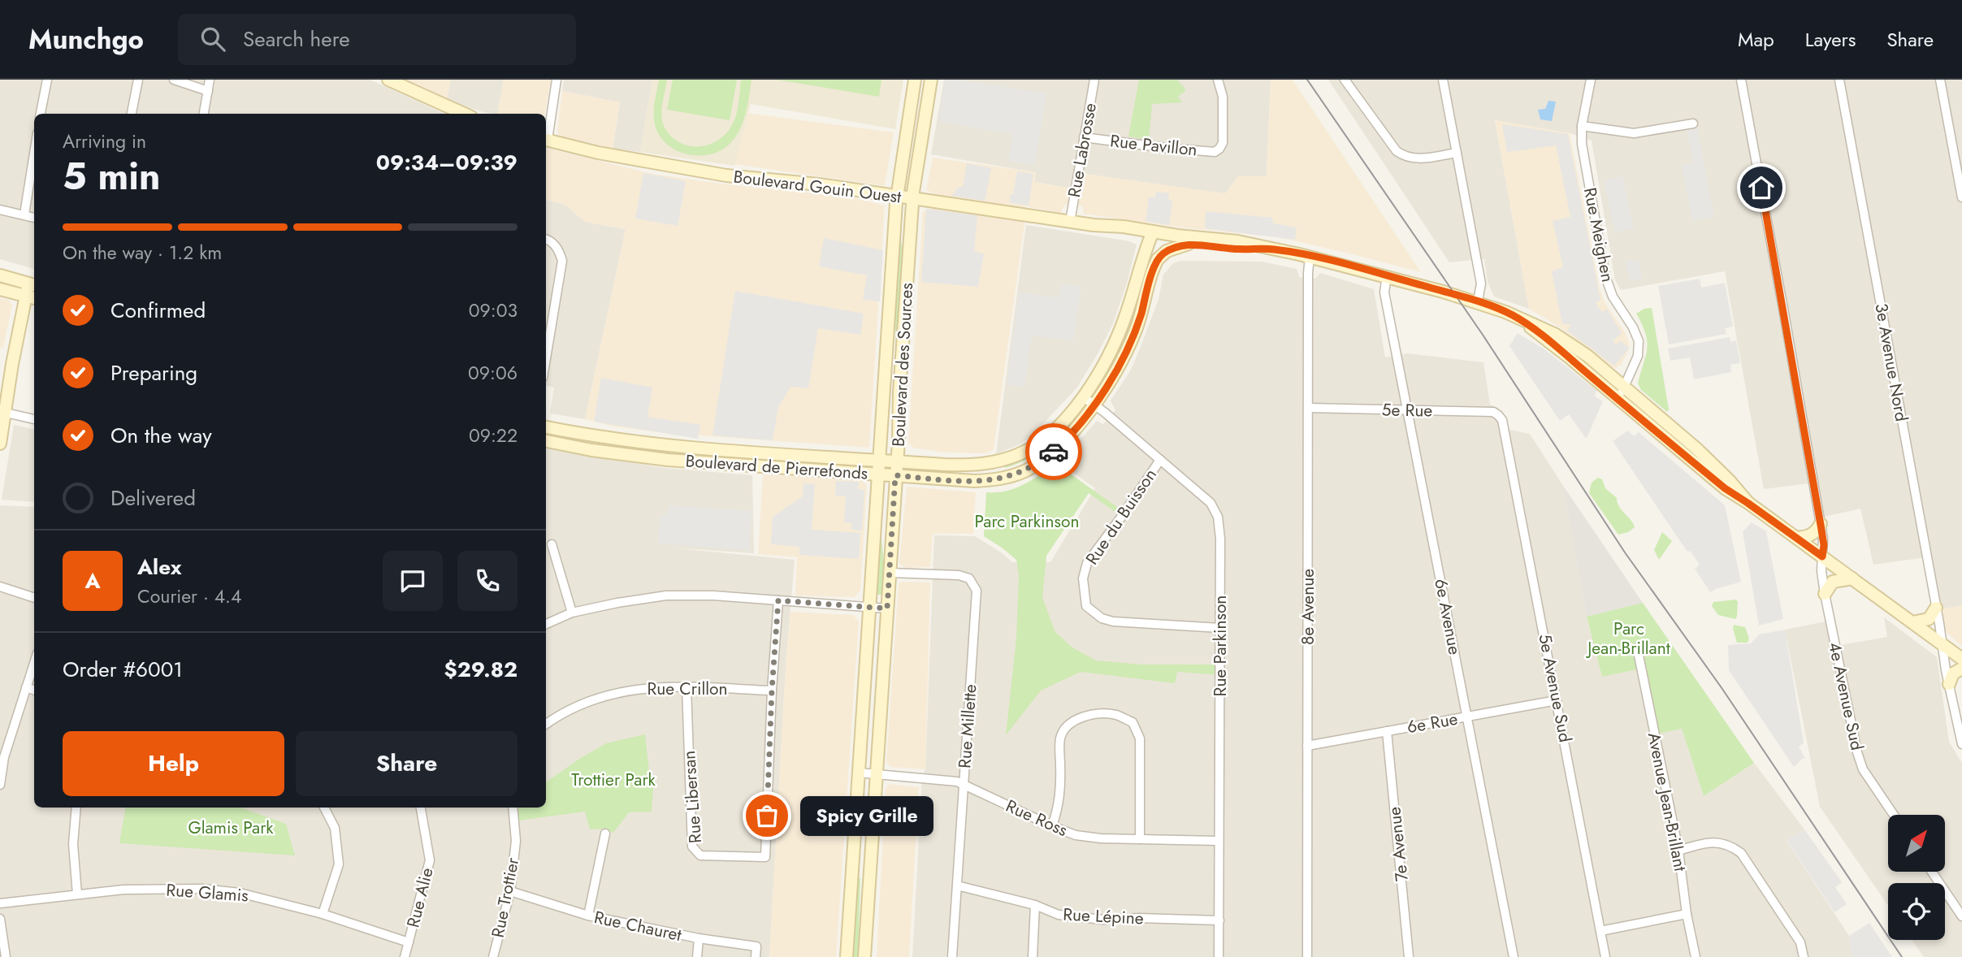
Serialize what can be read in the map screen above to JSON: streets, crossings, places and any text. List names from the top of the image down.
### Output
{
  "streets": {
    "main road": ["Boulevard Gouin Ouest", "Boulevard des Sources", "Boulevard de Pierrefonds"],
    "street": [
      "Rue Pavillon",
      "Rue Labrosse",
      "Rue Meighen",
      "3e Avenue Nord",
      "5e Rue",
      "Rue du Buisson",
      "8e Avenue",
      "6e Avenue",
      "Rue Parkinson",
      "5e Avenue Sud",
      "Rue Crillon",
      "4e Avenue Sud",
      "6e Rue",
      "Rue Millette",
      "Rue Libersan",
      "Avenue Jean-Brillant",
      "Rue Ross",
      "7e Avenue",
      "Rue Glamis",
      "Rue Alie",
      "Rue Trottier",
      "Rue Lépine",
      "Rue Chauret"
    ]
  },
  "crossings": [
    ["Rue Pavillon", "Rue Labrosse"],
    ["Rue Labrosse", "Boulevard Gouin Ouest"],
    ["Boulevard Gouin Ouest", "Rue Meighen"],
    ["Boulevard Gouin Ouest", "3e Avenue Nord"],
    ["Boulevard Gouin Ouest", "Boulevard des Sources"],
    ["Boulevard Gouin Ouest", "Boulevard de Pierrefonds"],
    ["Boulevard Gouin Ouest", "8e Avenue"],
    ["Boulevard Gouin Ouest", "6e Avenue"],
    ["Boulevard Gouin Ouest", "4e Avenue Sud"],
    ["Boulevard des Sources", "Boulevard de Pierrefonds"],
    ["Boulevard des Sources", "Rue Millette"],
    ["Boulevard des Sources", "Rue Ross"],
    ["5e Rue", "8e Avenue"],
    ["5e Rue", "6e Avenue"],
    ["5e Rue", "5e Avenue Sud"],
    ["Boulevard de Pierrefonds", "Rue Parkinson"],
    ["Rue du Buisson", "Rue Parkinson"],
    ["8e Avenue", "6e Rue"],
    ["6e Avenue", "6e Rue"],
    ["Rue Parkinson", "Rue Ross"],
    ["Rue Parkinson", "Rue Lépine"],
    ["5e Avenue Sud", "6e Rue"],
    ["Rue Crillon", "Rue Libersan"],
    ["6e Rue", "7e Avenue"],
    ["Rue Millette", "Rue Ross"],
    ["Rue Millette", "Rue Lépine"],
    ["Rue Glamis", "Rue Alie"],
    ["Rue Trottier", "Rue Chauret"]
  ],
  "parks": [
    "Parc Parkinson",
    "Parc Jean-Brillant",
    "Trottier Park",
    "Glamis Park"
  ],
  "places": ["Spicy Grille"],
  "north": "top right",
  "page": {
    "header": "Munchgo",
    "search": "Search here",
    "nav": ["Map", "Layers", "Share"],
    "heading": ["5 min", "Arriving in", "09:34–09:39"],
    "panel": [
      "Alex",
      "Courier · 4.4",
      "Order #6001",
      "$29.82"
    ],
    "bar": "On the way · 1.2 km",
    "list": [
      ["Confirmed", "09:03"],
      ["Preparing", "09:06"],
      ["On the way", "09:22"],
      "Delivered"
    ],
    "round": "A",
    "buttons": ["Help", "Share"],
    "bubble": "Spicy Grille"
  }
}
